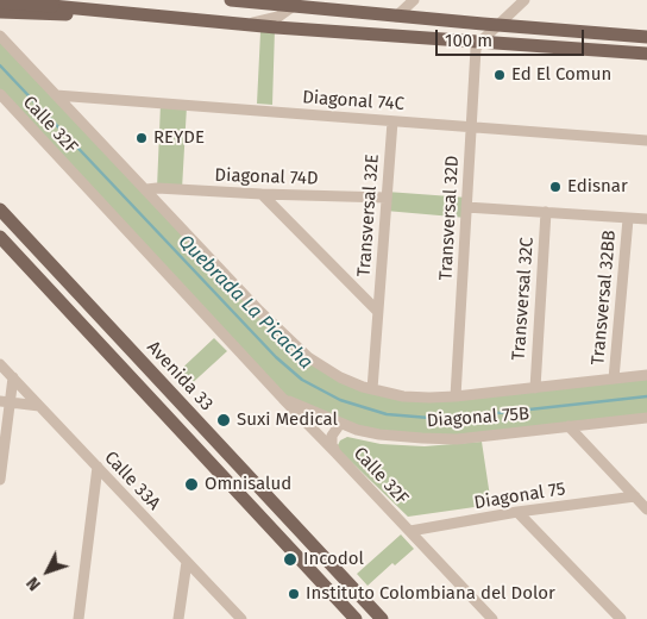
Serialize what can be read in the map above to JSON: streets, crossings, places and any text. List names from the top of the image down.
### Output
{
  "streets": {
    "main road": ["Avenida 33"],
    "street": [
      "Diagonal 74C",
      "Calle 32F",
      "Diagonal 74D",
      "Transversal 32E",
      "Transversal 32D",
      "Transversal 32BB",
      "Transversal 32C",
      "Diagonal 75B",
      "Calle 33A",
      "Diagonal 75"
    ]
  },
  "crossings": [
    ["Diagonal 74C", "Calle 32F"],
    ["Diagonal 74C", "Transversal 32E"],
    ["Diagonal 74C", "Transversal 32D"],
    ["Calle 32F", "Diagonal 74D"],
    ["Calle 32F", "Transversal 32E"],
    ["Calle 32F", "Diagonal 75B"],
    ["Calle 32F", "Diagonal 75"],
    ["Diagonal 74D", "Transversal 32E"],
    ["Transversal 32E", "Diagonal 75B"],
    ["Transversal 32D", "Diagonal 75B"],
    ["Transversal 32BB", "Diagonal 75B"],
    ["Transversal 32C", "Diagonal 75B"]
  ],
  "water": ["Quebrada La Picacha"],
  "places": [
    "Ed El Comun",
    "REYDE",
    "Edisnar",
    "Suxi Medical",
    "Omnisalud",
    "Incodol",
    "Instituto Colombiana del Dolor"
  ],
  "scale_bar": "100 m",
  "north": "bottom left"
}
